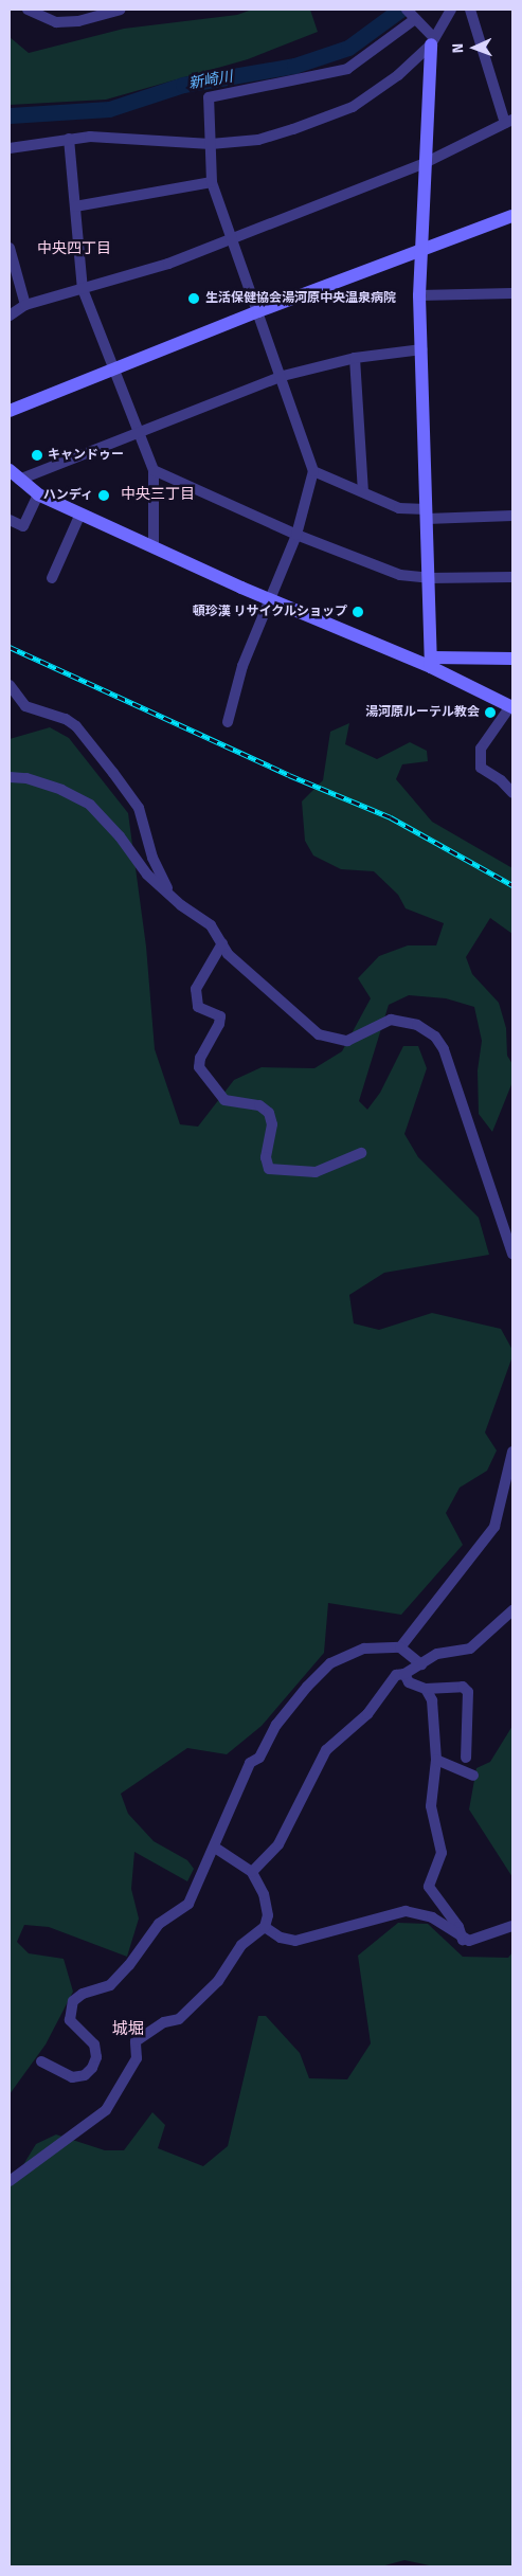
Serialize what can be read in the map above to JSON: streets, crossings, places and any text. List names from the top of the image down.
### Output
{
  "districts": ["中央四丁目", "中央三丁目", "城堀"],
  "water": ["新崎川"],
  "places": [
    "生活保健協会湯河原中央温泉病院",
    "キャンドゥー",
    "ハンディ",
    "頓珍漢 リサイクルショップ",
    "湯河原ルーテル教会"
  ],
  "north": "left"
}
